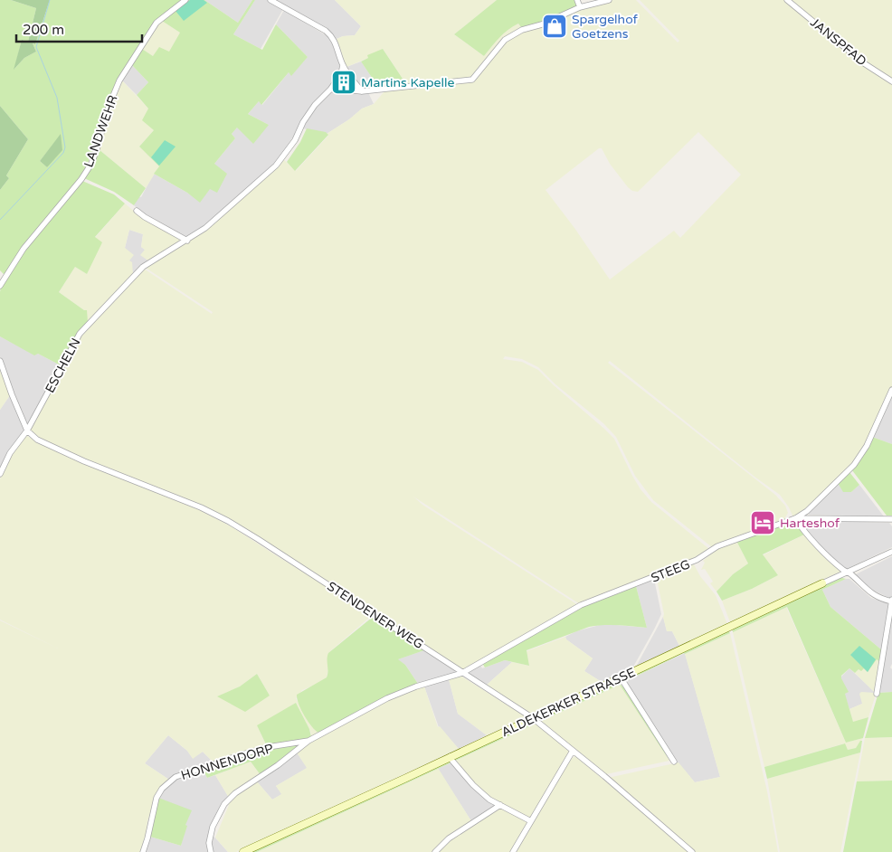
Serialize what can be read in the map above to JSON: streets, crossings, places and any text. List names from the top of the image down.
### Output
{
  "streets": {
    "street": [
      "JANSPFAD",
      "LANDWEHR",
      "ESCHELN",
      "STEEG",
      "STENDENER WEG",
      "ALDEKERKER STRASSE",
      "HONNENDORP"
    ]
  },
  "crossings": [
    ["ESCHELN", "STENDENER WEG"],
    ["STEEG", "STENDENER WEG"],
    ["STEEG", "HONNENDORP"],
    ["STENDENER WEG", "ALDEKERKER STRASSE"],
    ["STENDENER WEG", "HONNENDORP"]
  ],
  "places": {
    "shop": ["Spargelhof Goetzens"],
    "building": ["Martins Kapelle"],
    "hotel": ["Harteshof"]
  },
  "scale_bar": "200 m"
}
